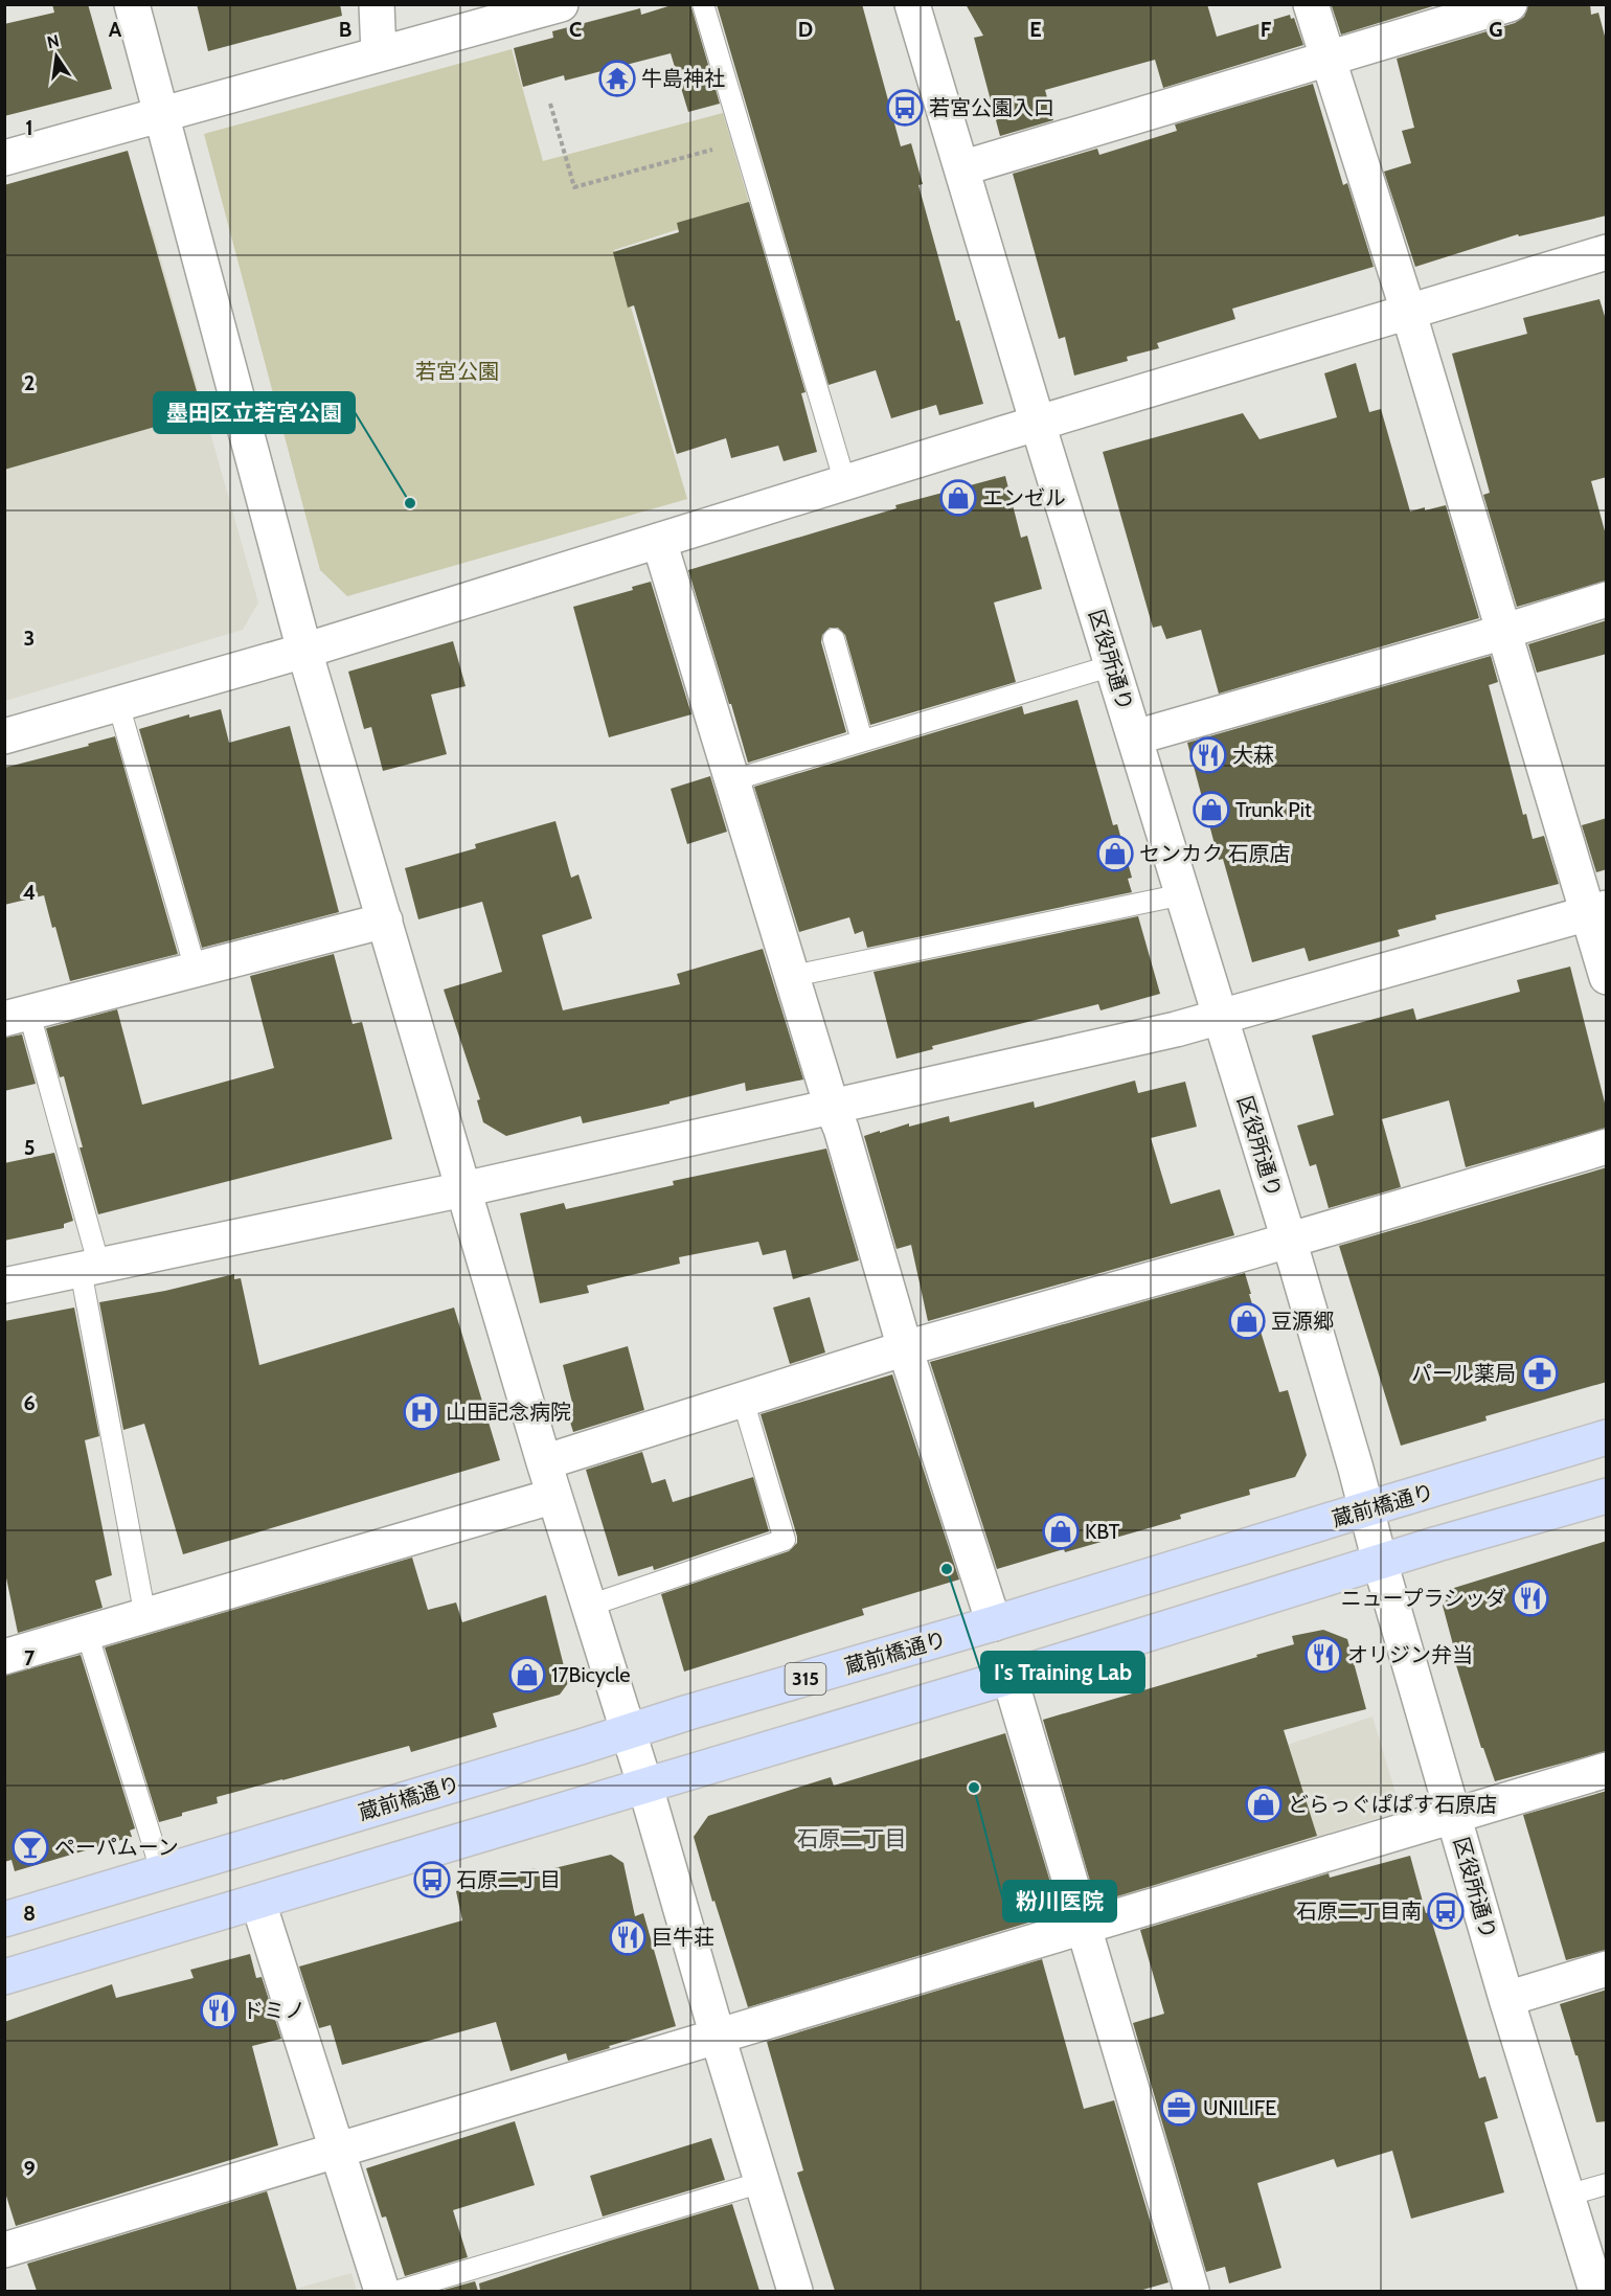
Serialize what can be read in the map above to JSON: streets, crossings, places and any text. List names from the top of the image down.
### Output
{
  "streets": {
    "main road": ["蔵前橋通り", "315"],
    "street": ["区役所通り"]
  },
  "crossings": [
    ["区役所通り", "蔵前橋通り"]
  ],
  "districts": ["石原二丁目"],
  "parks": ["若宮公園"],
  "places": {
    "temple": ["牛島神社"],
    "bus stop": ["若宮公園入口", "石原二丁目", "石原二丁目南"],
    "shop": [
      "エンゼル",
      "Trunk Pit",
      "センカク 石原店",
      "豆源郷",
      "KBT",
      "17Bicycle",
      "どらっぐぱぱす石原店"
    ],
    "other": ["墨田区立若宮公園", "I's Training Lab", "粉川医院"],
    "restaurant": [
      "大菻",
      "ニュープラシッダ",
      "オリジン弁当",
      "巨牛荘",
      "ドミノ"
    ],
    "pharmacy": ["パール薬局"],
    "hospital": ["山田記念病院"],
    "bar": ["ペーパムーン"],
    "office": ["UNILIFE"]
  },
  "north": "top",
  "grid": {
    "columns": [
      "A",
      "B",
      "C",
      "D",
      "E",
      "F",
      "G"
    ],
    "rows": [
      "1",
      "2",
      "3",
      "4",
      "5",
      "6",
      "7",
      "8",
      "9"
    ]
  }
}
